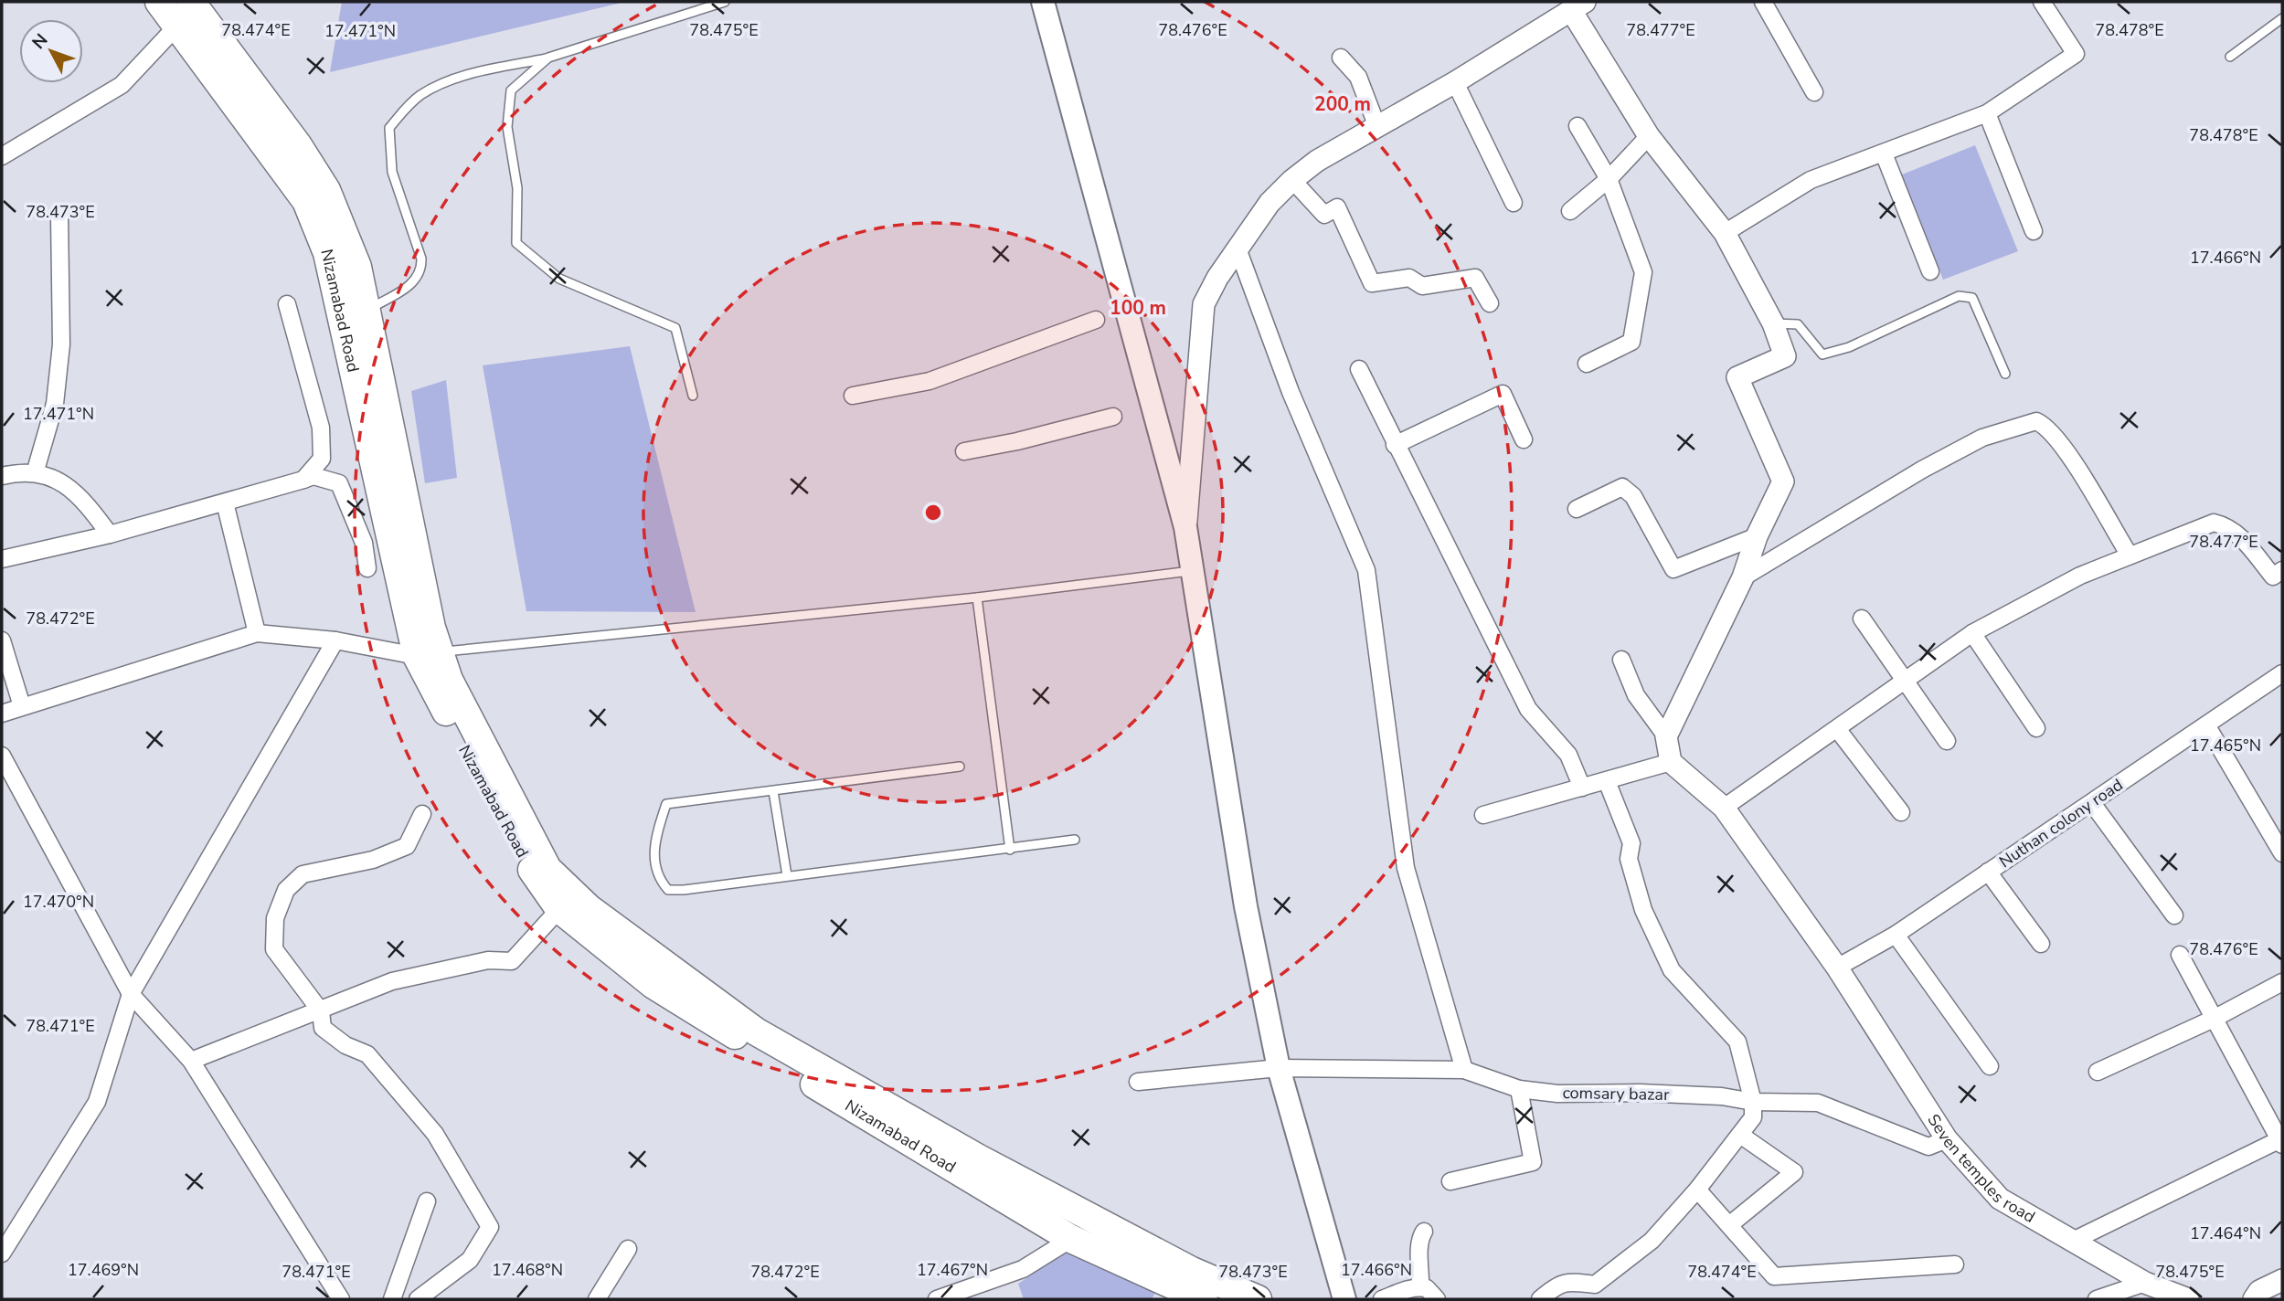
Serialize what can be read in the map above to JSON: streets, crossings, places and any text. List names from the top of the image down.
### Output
{
  "streets": {
    "highway": ["Nizamabad Road"],
    "street": ["Nuthan colony road", "comsary bazar", "Seven temples road"]
  },
  "crossings": [
    ["Nuthan colony road", "Seven temples road"],
    ["comsary bazar", "Seven temples road"]
  ],
  "north": "top left",
  "coordinates": [
    "78.477°E",
    "78.474°E",
    "78.475°E",
    "78.476°E",
    "78.478°E",
    "17.471°N",
    "78.473°E",
    "17.466°N",
    "78.472°E",
    "17.465°N",
    "17.470°N",
    "78.471°E",
    "17.464°N",
    "17.469°N",
    "17.468°N",
    "17.467°N"
  ],
  "rings": ["200 m", "100 m"]
}
